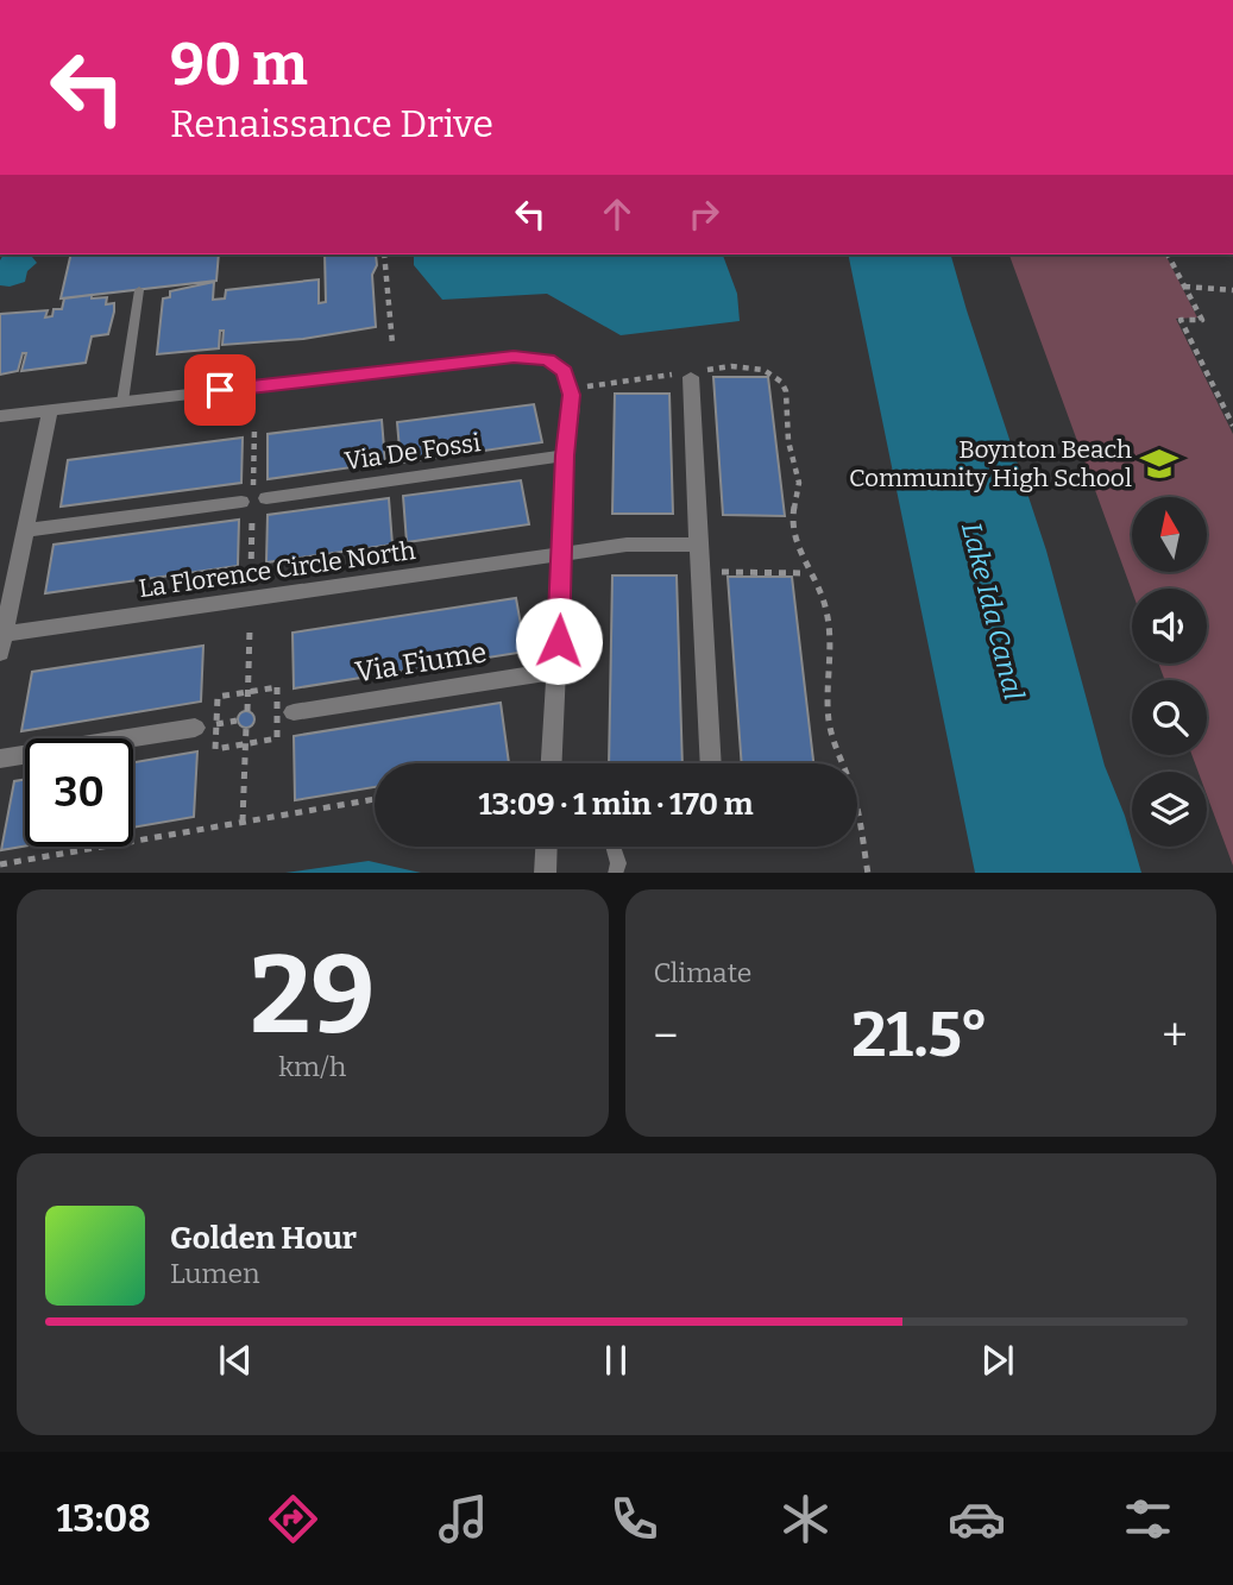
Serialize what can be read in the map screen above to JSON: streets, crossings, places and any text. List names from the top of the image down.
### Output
{
  "streets": {
    "street": ["Via De Fossi", "La Florence Circle North", "Via Fiume"]
  },
  "water": ["Lake Ida Canal"],
  "places": {
    "school or university": ["Boynton Beach Community High School"]
  },
  "north": "top",
  "page": {
    "turn": ["90 m", "Renaissance Drive"],
    "limit": "30",
    "trip": "13:09 · 1 min · 170 m",
    "tile": [
      ["29", "km/h"],
      "Climate"
    ],
    "heat": ["−", "21.5°", "+"],
    "song": ["Golden Hour", "Lumen"],
    "tabs": "13:08"
  }
}
